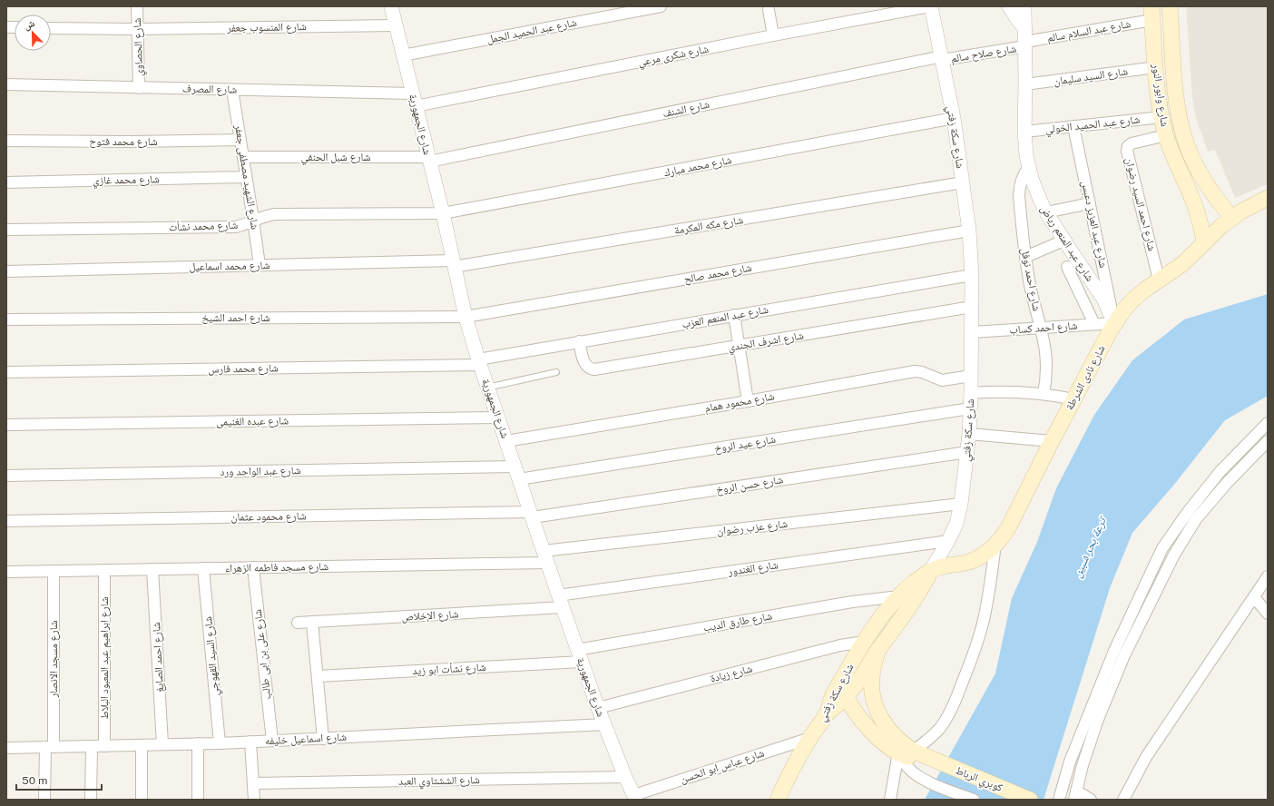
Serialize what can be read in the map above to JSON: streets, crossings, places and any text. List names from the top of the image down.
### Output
{
  "streets": {
    "main road": [
      "شارع وابور النور",
      "شارع سكة زفتي",
      "شارع نادى الشرطة",
      "كوبري الرباط"
    ],
    "street": [
      "شارع المنسوب جعفر",
      "شارع عبد الحميد الجمل",
      "شارع عبد السلام سالم",
      "شارع الحصاوي",
      "شارع صلاح سالم",
      "شارع شكرى مرعي",
      "شارع السيد سليمان",
      "شارع المصرف",
      "شارع الشنف",
      "شارع الجمهورية",
      "شارع عبد الحميد الخولي",
      "شارع محمد فتوح",
      "شارع شبل الحنفي",
      "شارع محمد مبارك",
      "شارع الشهيد مصطفى جعفر",
      "شارع محمد غازي",
      "شارع احمد السيد رضوان",
      "شارع عبد العزيز دعبس",
      "شارع مكه المكرمة",
      "شارع محمد نشأت",
      "شارع عبد المنعم رياض",
      "شارع محمد اسماعيل",
      "شارع محمد صالح",
      "شارع احمد نوفل",
      "شارع عبد المنعم العزب",
      "شارع احمد الشيخ",
      "شارع احمد كساب",
      "شارع اشرف الجندي",
      "شارع محمد فارس",
      "شارع محمود همام",
      "شارع عبده الغنيمى",
      "شارع عيد الروخ",
      "شارع عبد الواحد ورد",
      "شارع حسن الروخ",
      "شارع محمود عثمان",
      "شارع عزب رضوان",
      "شارع مسجد فاطمه الزهراء",
      "شارع الغندور",
      "شارع الإخلاص",
      "شارع طارق الديب",
      "شارع على بن ابى طالب",
      "شارع السيد القهوجي",
      "شارع احمد الصايغ",
      "شارع ابراهيم عبد المعبود البلاط",
      "شارع مسجد الانصار",
      "شارع نشأت ابو زيد",
      "شارع زيادة",
      "شارع اسماعيل خليفه",
      "شارع عباس ابو الحسن",
      "شارع الششتاوي العبد"
    ]
  },
  "crossings": [
    ["شارع المنسوب جعفر", "شارع الحصاوي"],
    ["شارع المنسوب جعفر", "شارع الجمهورية"],
    ["شارع عبد الحميد الجمل", "شارع الجمهورية"],
    ["شارع عبد السلام سالم", "شارع صلاح سالم"],
    ["شارع عبد السلام سالم", "شارع وابور النور"],
    ["شارع عبد السلام سالم", "شارع عبد المنعم رياض"],
    ["شارع الحصاوي", "شارع المصرف"],
    ["شارع صلاح سالم", "شارع الشنف"],
    ["شارع صلاح سالم", "شارع سكة زفتي"],
    ["شارع صلاح سالم", "شارع عبد المنعم رياض"],
    ["شارع شكرى مرعي", "شارع المصرف"],
    ["شارع شكرى مرعي", "شارع الجمهورية"],
    ["شارع شكرى مرعي", "شارع سكة زفتي"],
    ["شارع السيد سليمان", "شارع وابور النور"],
    ["شارع السيد سليمان", "شارع عبد المنعم رياض"],
    ["شارع المصرف", "شارع الجمهورية"],
    ["شارع المصرف", "شارع الشهيد مصطفى جعفر"],
    ["شارع وابور النور", "شارع عبد الحميد الخولي"],
    ["شارع وابور النور", "شارع احمد السيد رضوان"],
    ["شارع وابور النور", "شارع نادى الشرطة"],
    ["شارع الشنف", "شارع الجمهورية"],
    ["شارع الشنف", "شارع سكة زفتي"],
    ["شارع الشنف", "شارع شبل الحنفي"],
    ["شارع الجمهورية", "شارع شبل الحنفي"],
    ["شارع الجمهورية", "شارع محمد مبارك"],
    ["شارع الجمهورية", "شارع مكه المكرمة"],
    ["شارع الجمهورية", "شارع محمد نشأت"],
    ["شارع الجمهورية", "شارع محمد اسماعيل"],
    ["شارع الجمهورية", "شارع محمد صالح"],
    ["شارع الجمهورية", "شارع عبد المنعم العزب"],
    ["شارع الجمهورية", "شارع احمد الشيخ"],
    ["شارع الجمهورية", "شارع محمد فارس"],
    ["شارع الجمهورية", "شارع محمود همام"],
    ["شارع الجمهورية", "شارع عبده الغنيمى"],
    ["شارع الجمهورية", "شارع عيد الروخ"],
    ["شارع الجمهورية", "شارع عبد الواحد ورد"],
    ["شارع الجمهورية", "شارع حسن الروخ"],
    ["شارع الجمهورية", "شارع محمود عثمان"],
    ["شارع الجمهورية", "شارع عزب رضوان"],
    ["شارع الجمهورية", "شارع مسجد فاطمه الزهراء"],
    ["شارع الجمهورية", "شارع الغندور"],
    ["شارع الجمهورية", "شارع الإخلاص"],
    ["شارع الجمهورية", "شارع طارق الديب"],
    ["شارع الجمهورية", "شارع نشأت ابو زيد"],
    ["شارع الجمهورية", "شارع زيادة"],
    ["شارع الجمهورية", "شارع اسماعيل خليفه"],
    ["شارع الجمهورية", "شارع عباس ابو الحسن"],
    ["شارع الجمهورية", "شارع الششتاوي العبد"],
    ["شارع عبد الحميد الخولي", "شارع عبد العزيز دعبس"],
    ["شارع عبد الحميد الخولي", "شارع عبد المنعم رياض"],
    ["شارع سكة زفتي", "شارع محمد مبارك"],
    ["شارع سكة زفتي", "شارع مكه المكرمة"],
    ["شارع سكة زفتي", "شارع محمد صالح"],
    ["شارع سكة زفتي", "شارع عبد المنعم العزب"],
    ["شارع سكة زفتي", "شارع احمد كساب"],
    ["شارع سكة زفتي", "شارع اشرف الجندي"],
    ["شارع سكة زفتي", "شارع نادى الشرطة"],
    ["شارع سكة زفتي", "شارع محمود همام"],
    ["شارع سكة زفتي", "شارع عيد الروخ"],
    ["شارع سكة زفتي", "شارع حسن الروخ"],
    ["شارع سكة زفتي", "شارع عزب رضوان"],
    ["شارع سكة زفتي", "شارع الغندور"],
    ["شارع سكة زفتي", "شارع طارق الديب"],
    ["شارع سكة زفتي", "شارع زيادة"],
    ["شارع سكة زفتي", "شارع عباس ابو الحسن"],
    ["شارع محمد فتوح", "شارع الشهيد مصطفى جعفر"],
    ["شارع شبل الحنفي", "شارع الشهيد مصطفى جعفر"],
    ["شارع محمد مبارك", "شارع محمد نشأت"],
    ["شارع الشهيد مصطفى جعفر", "شارع محمد غازي"],
    ["شارع الشهيد مصطفى جعفر", "شارع محمد نشأت"],
    ["شارع الشهيد مصطفى جعفر", "شارع محمد اسماعيل"],
    ["شارع احمد السيد رضوان", "شارع نادى الشرطة"],
    ["شارع عبد العزيز دعبس", "شارع عبد المنعم رياض"],
    ["شارع عبد العزيز دعبس", "شارع احمد كساب"],
    ["شارع عبد العزيز دعبس", "شارع نادى الشرطة"],
    ["شارع مكه المكرمة", "شارع محمد اسماعيل"],
    ["شارع عبد المنعم رياض", "شارع احمد نوفل"],
    ["شارع عبد المنعم رياض", "شارع احمد كساب"],
    ["شارع عبد المنعم رياض", "شارع نادى الشرطة"],
    ["شارع محمد صالح", "شارع احمد الشيخ"],
    ["شارع احمد نوفل", "شارع احمد كساب"],
    ["شارع عبد المنعم العزب", "شارع اشرف الجندي"],
    ["شارع عبد المنعم العزب", "شارع محمد فارس"],
    ["شارع احمد كساب", "شارع نادى الشرطة"],
    ["شارع حسن الروخ", "شارع محمود عثمان"],
    ["شارع عزب رضوان", "شارع مسجد فاطمه الزهراء"],
    ["شارع مسجد فاطمه الزهراء", "شارع على بن ابى طالب"],
    ["شارع مسجد فاطمه الزهراء", "شارع السيد القهوجي"],
    ["شارع مسجد فاطمه الزهراء", "شارع احمد الصايغ"],
    ["شارع مسجد فاطمه الزهراء", "شارع ابراهيم عبد المعبود البلاط"],
    ["شارع مسجد فاطمه الزهراء", "شارع مسجد الانصار"],
    ["شارع الغندور", "شارع الإخلاص"],
    ["شارع طارق الديب", "شارع نشأت ابو زيد"],
    ["شارع على بن ابى طالب", "شارع اسماعيل خليفه"],
    ["شارع السيد القهوجي", "شارع اسماعيل خليفه"],
    ["شارع احمد الصايغ", "شارع اسماعيل خليفه"],
    ["شارع ابراهيم عبد المعبود البلاط", "شارع اسماعيل خليفه"],
    ["شارع مسجد الانصار", "شارع اسماعيل خليفه"]
  ],
  "water": ["ترعة بحر شبين"],
  "scale_bar": "50 m",
  "north": "top left"
}
